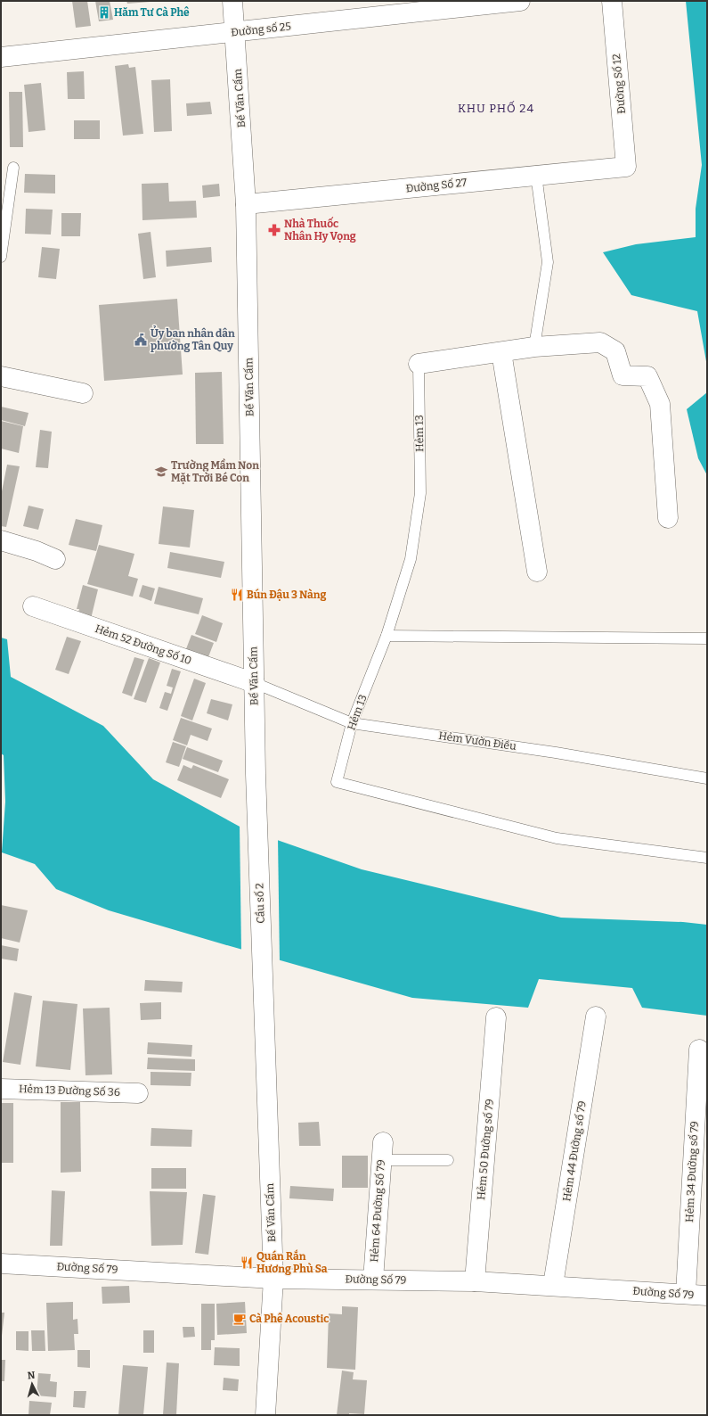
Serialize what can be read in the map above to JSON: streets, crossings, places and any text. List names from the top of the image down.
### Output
{
  "streets": {
    "street": [
      "Đường số 25",
      "Đường Số 12",
      "Bế Văn Cấm",
      "Đường Số 27",
      "Hẻm 13",
      "Hẻm 52 Đường Số 10",
      "Cầu số 2",
      "Hẻm 13 Đường Số 36",
      "Hẻm 50 Đường số 79",
      "Hẻm 44 Đường số 79",
      "Hẻm 34 Đường số 79",
      "Hẻm 64 Đường Số 79",
      "Đường Số 79"
    ],
    "lane": ["Hẻm Vườn Điều"]
  },
  "crossings": [
    ["Đường số 25", "Bế Văn Cấm"],
    ["Đường Số 12", "Đường Số 27"],
    ["Bế Văn Cấm", "Đường Số 27"],
    ["Bế Văn Cấm", "Hẻm 52 Đường Số 10"],
    ["Bế Văn Cấm", "Hẻm Vườn Điều"],
    ["Bế Văn Cấm", "Cầu số 2"],
    ["Bế Văn Cấm", "Đường Số 79"],
    ["Hẻm 13", "Hẻm Vườn Điều"],
    ["Hẻm 52 Đường Số 10", "Hẻm Vườn Điều"],
    ["Hẻm 50 Đường số 79", "Đường Số 79"],
    ["Hẻm 44 Đường số 79", "Đường Số 79"],
    ["Hẻm 34 Đường số 79", "Đường Số 79"],
    ["Hẻm 64 Đường Số 79", "Đường Số 79"]
  ],
  "districts": ["KHU PHỐ 24"],
  "places": {
    "building": ["Hăm Tư Cà Phê"],
    "pharmacy": ["Nhà Thuốc Nhân Hy Vọng"],
    "public building": ["Ủy ban nhân dân phường Tân Quy"],
    "school or university": ["Trường Mầm Non Mặt Trời Bé Con"],
    "restaurant": ["Bún Đậu 3 Nàng", "Quán Rắn Hương Phù Sa"],
    "cafe": ["Cà Phê Acoustic"]
  },
  "north": "top"
}
